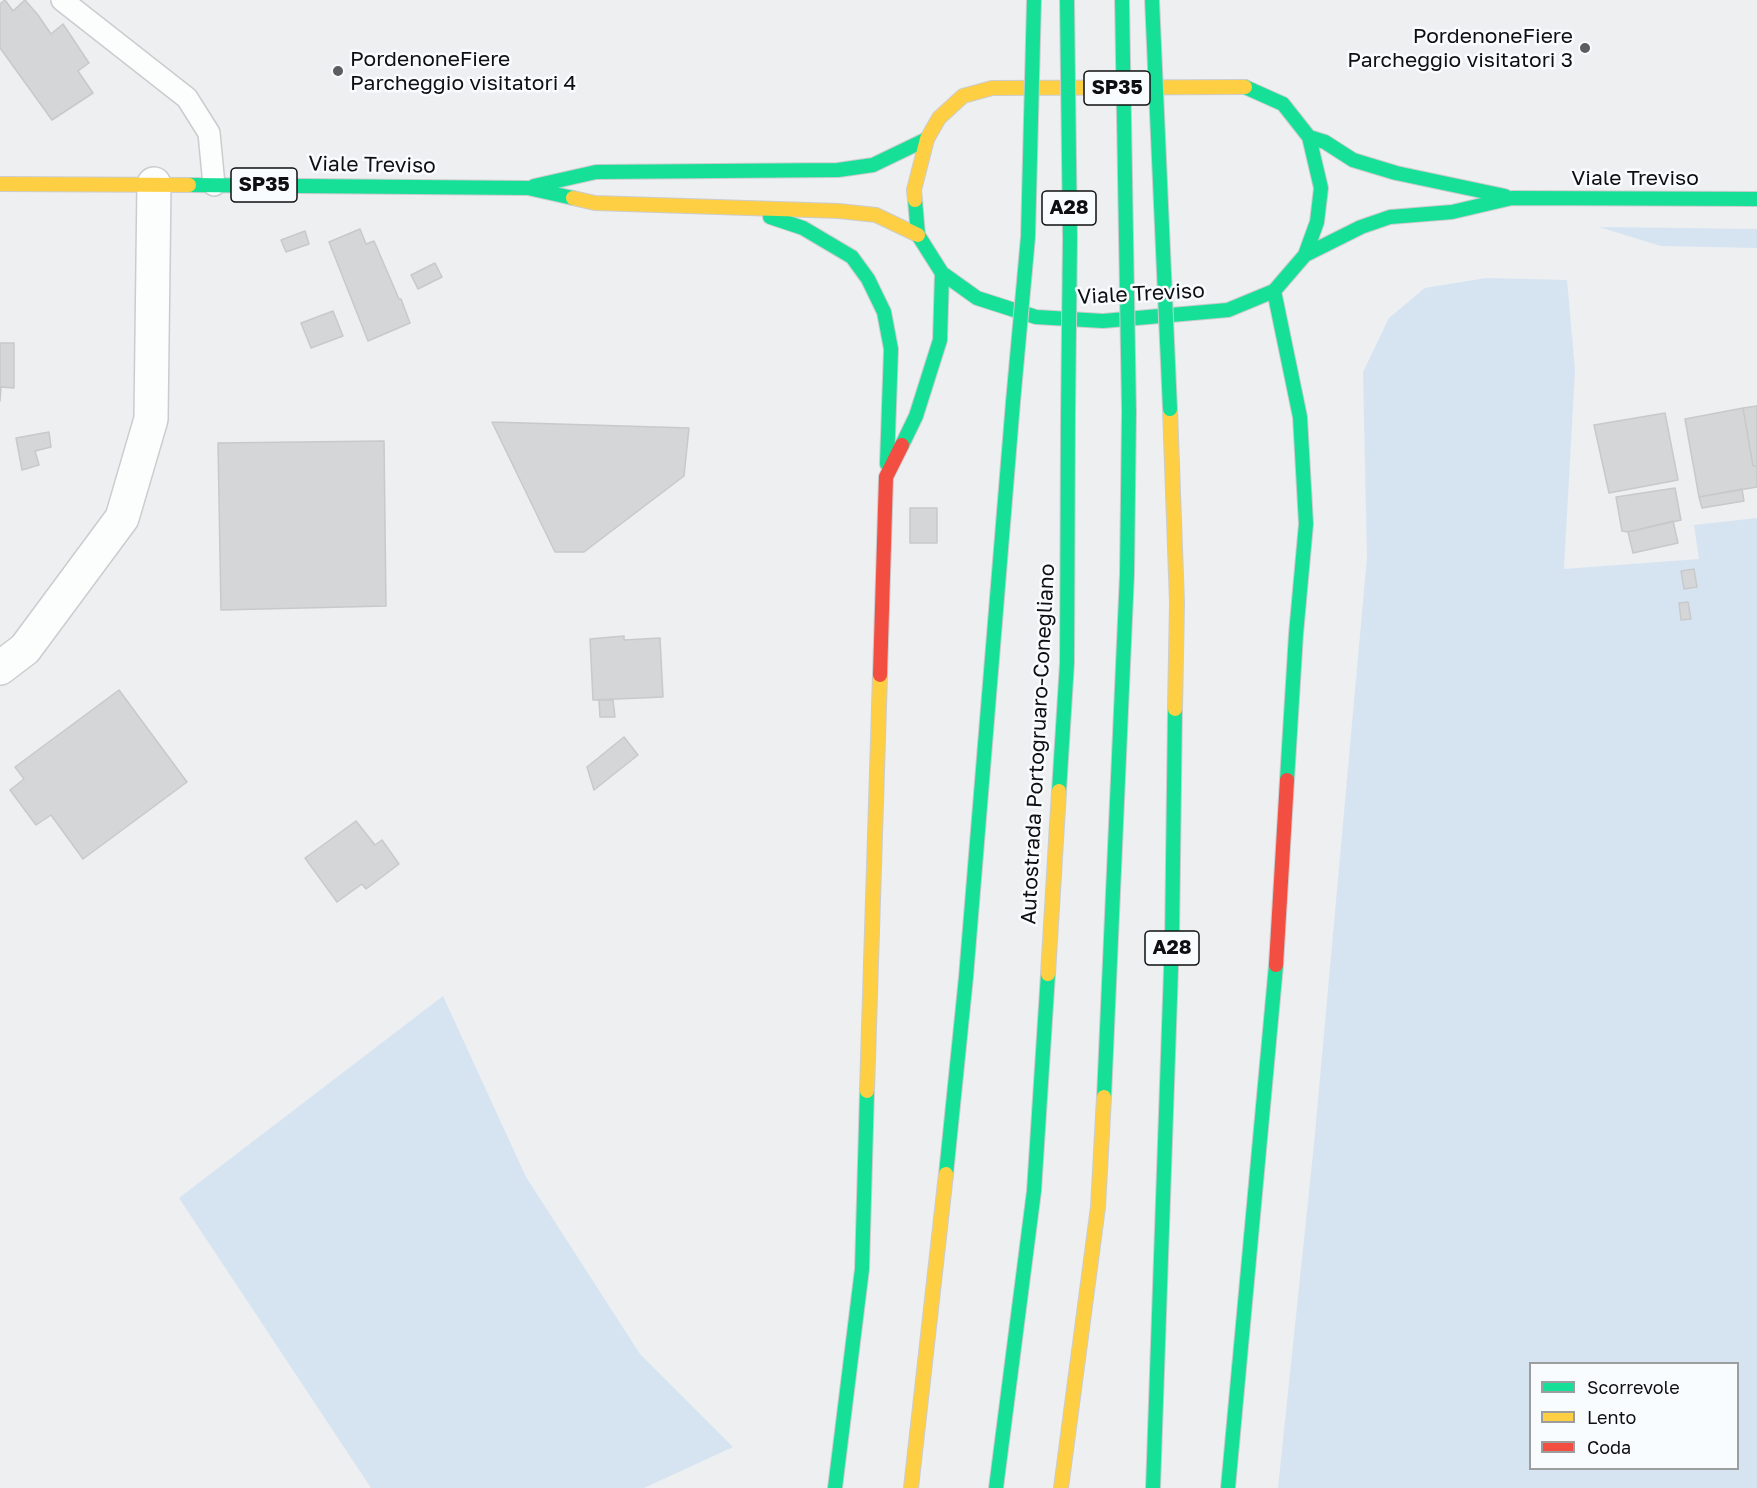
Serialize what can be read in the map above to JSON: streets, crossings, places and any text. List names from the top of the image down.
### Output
{
  "streets": {
    "main road": [
      "SP35",
      "Viale Treviso",
      "A28",
      "Autostrada Portogruaro-Conegliano"
    ]
  },
  "places": ["PordenoneFiere Parcheggio visitatori 3", "PordenoneFiere Parcheggio visitatori 4"],
  "legend": ["Scorrevole", "Lento", "Coda"]
}
